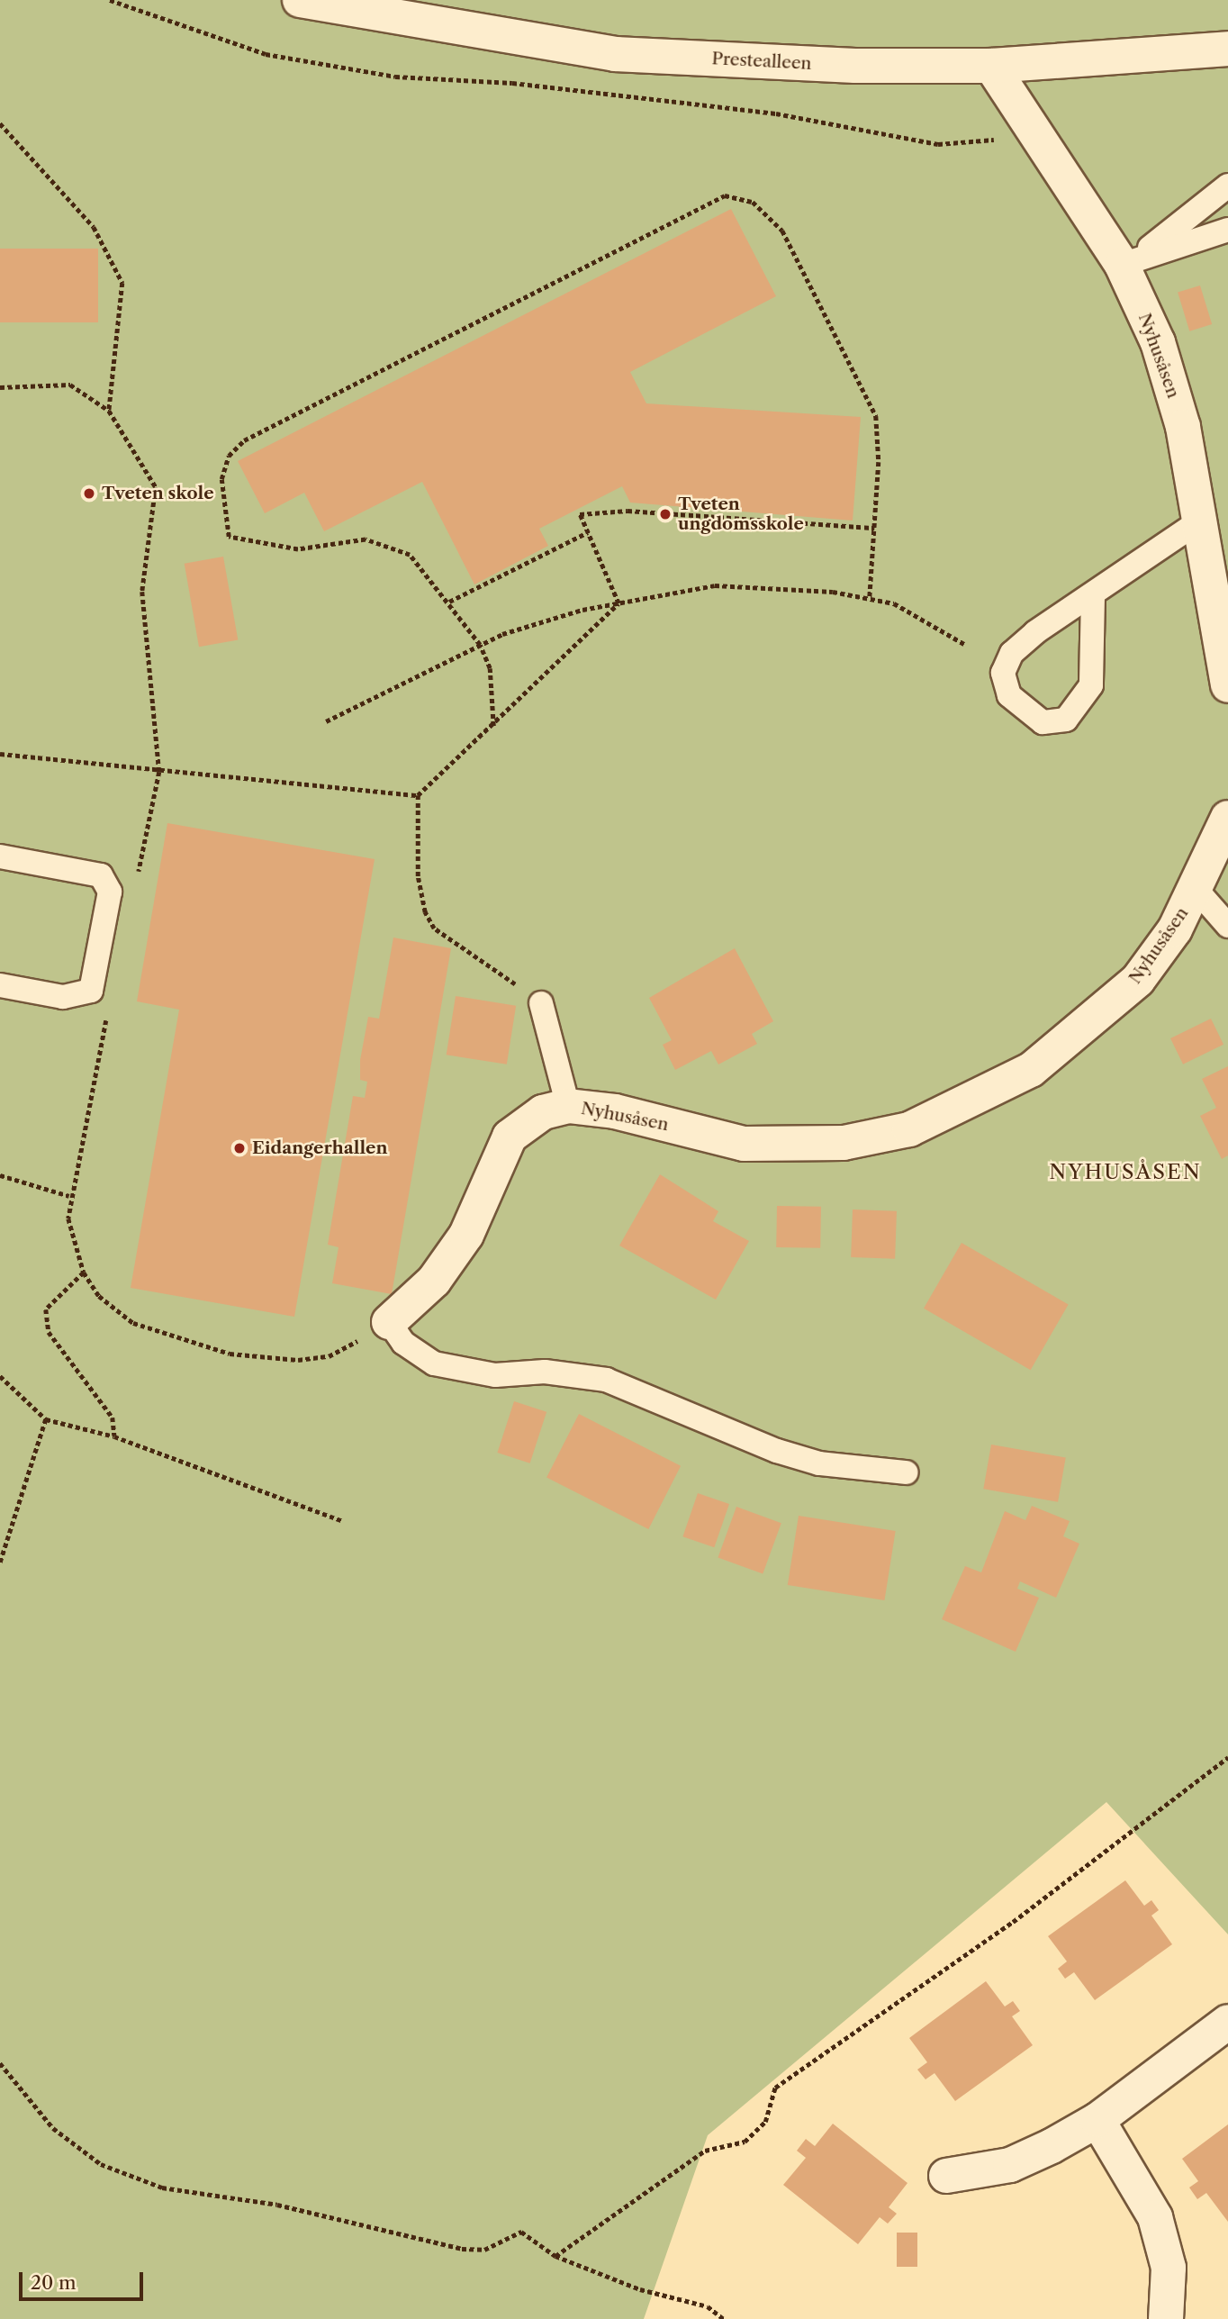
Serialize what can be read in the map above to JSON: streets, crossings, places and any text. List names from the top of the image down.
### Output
{
  "streets": {
    "street": ["Prestealleen", "Nyhusåsen"]
  },
  "crossings": [
    ["Prestealleen", "Nyhusåsen"]
  ],
  "districts": ["NYHUSÅSEN"],
  "places": ["Tveten skole", "Tveten ungdomsskole", "Eidangerhallen"],
  "scale_bar": "20 m"
}
